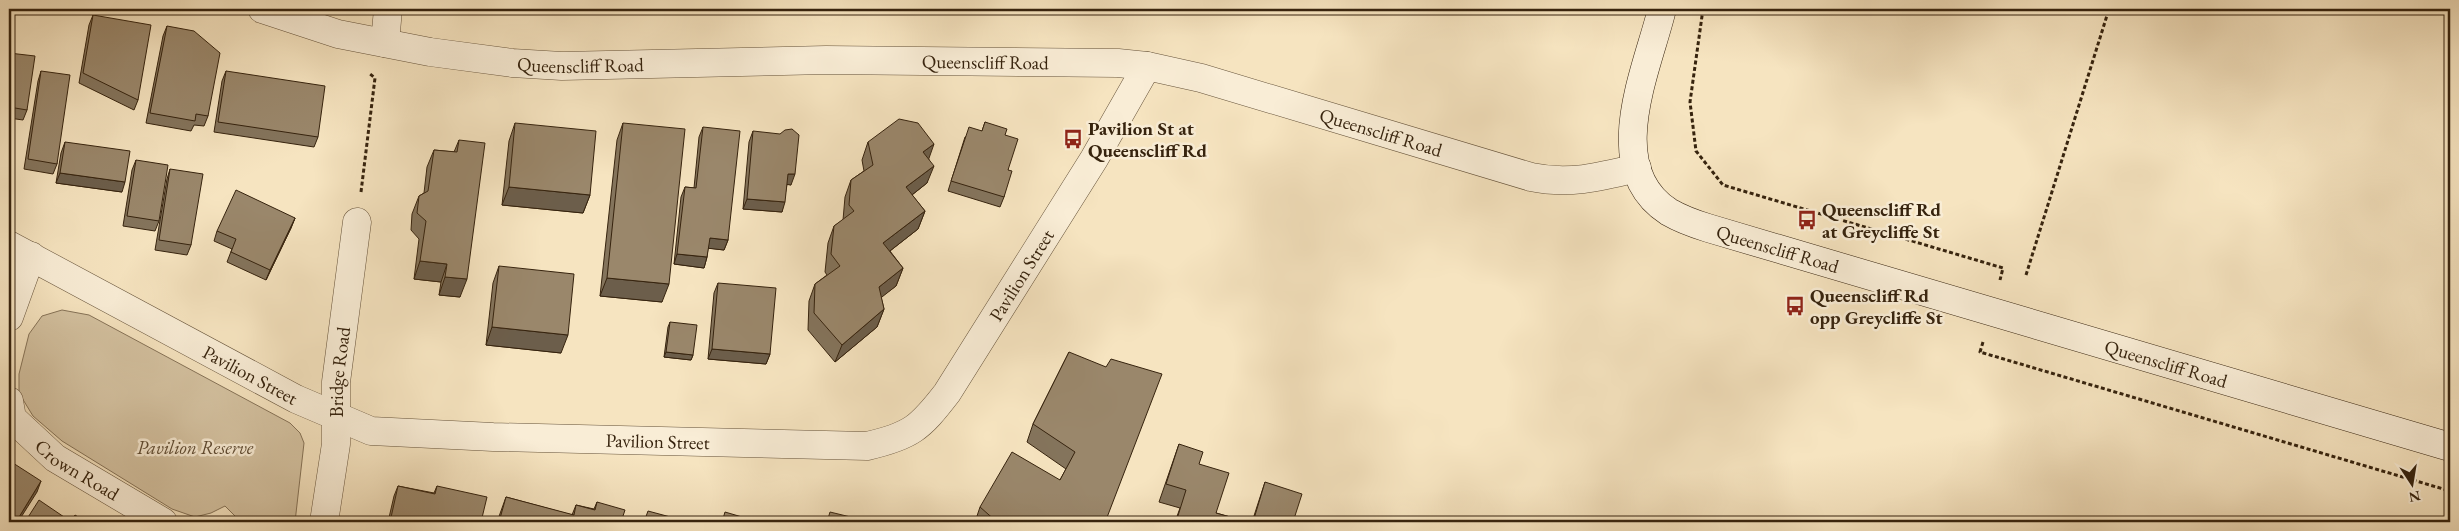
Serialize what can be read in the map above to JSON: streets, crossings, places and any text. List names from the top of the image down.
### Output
{
  "streets": {
    "street": [
      "Queenscliff Road",
      "Pavilion Street",
      "Bridge Road",
      "Crown Road"
    ]
  },
  "crossings": [
    ["Queenscliff Road", "Pavilion Street"],
    ["Pavilion Street", "Bridge Road"]
  ],
  "parks": ["Pavilion Reserve"],
  "places": {
    "bus stop": ["Pavilion St at Queenscliff Rd", "Queenscliff Rd at Greycliffe St", "Queenscliff Rd opp Greycliffe St"]
  },
  "north": "bottom"
}
